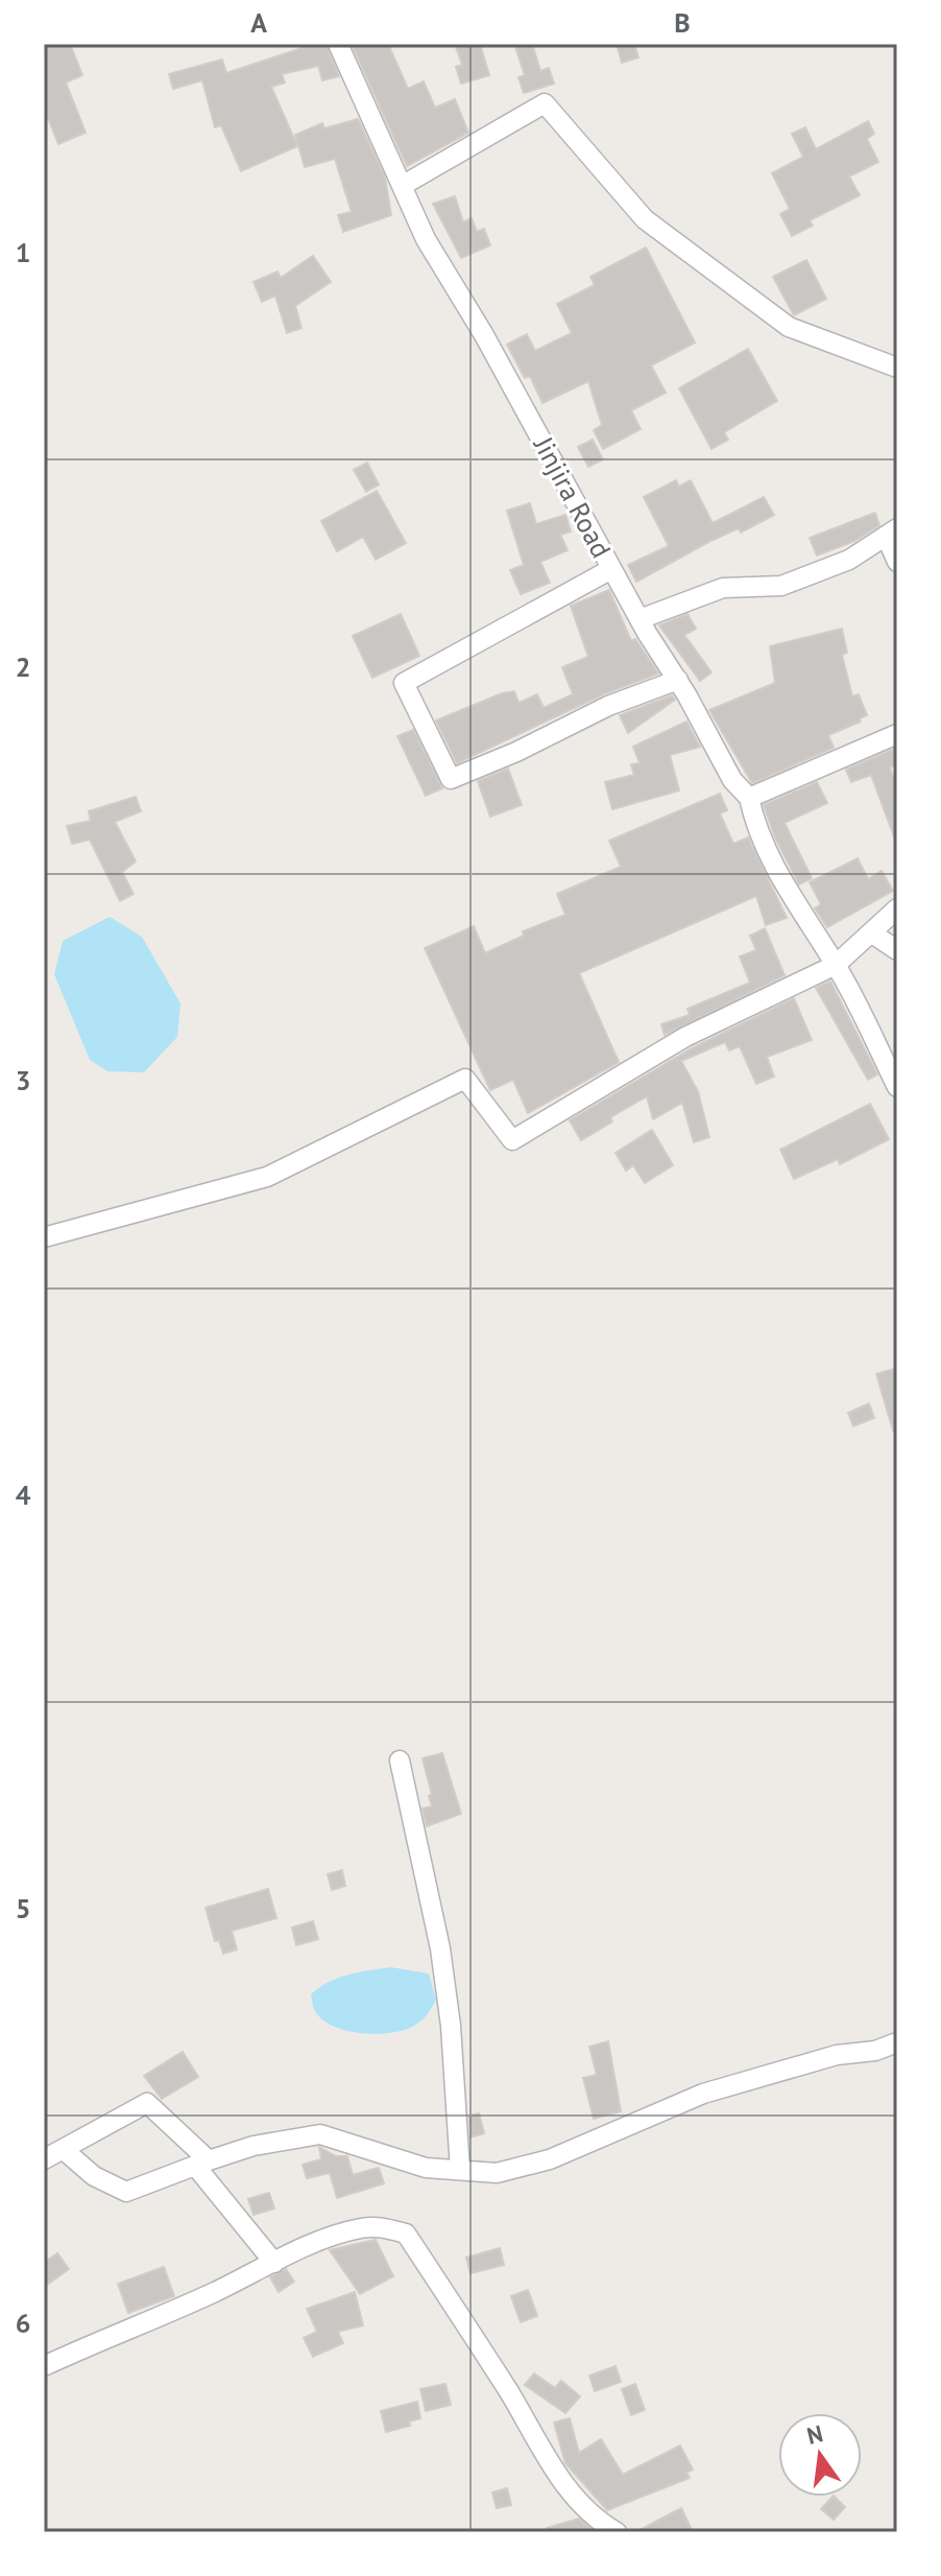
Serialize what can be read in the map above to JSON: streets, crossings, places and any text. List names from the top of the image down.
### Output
{
  "streets": {
    "street": ["Jinjira Road"]
  },
  "north": "top",
  "grid": {
    "columns": ["A", "B"],
    "rows": [
      "1",
      "2",
      "3",
      "4",
      "5",
      "6"
    ]
  }
}
